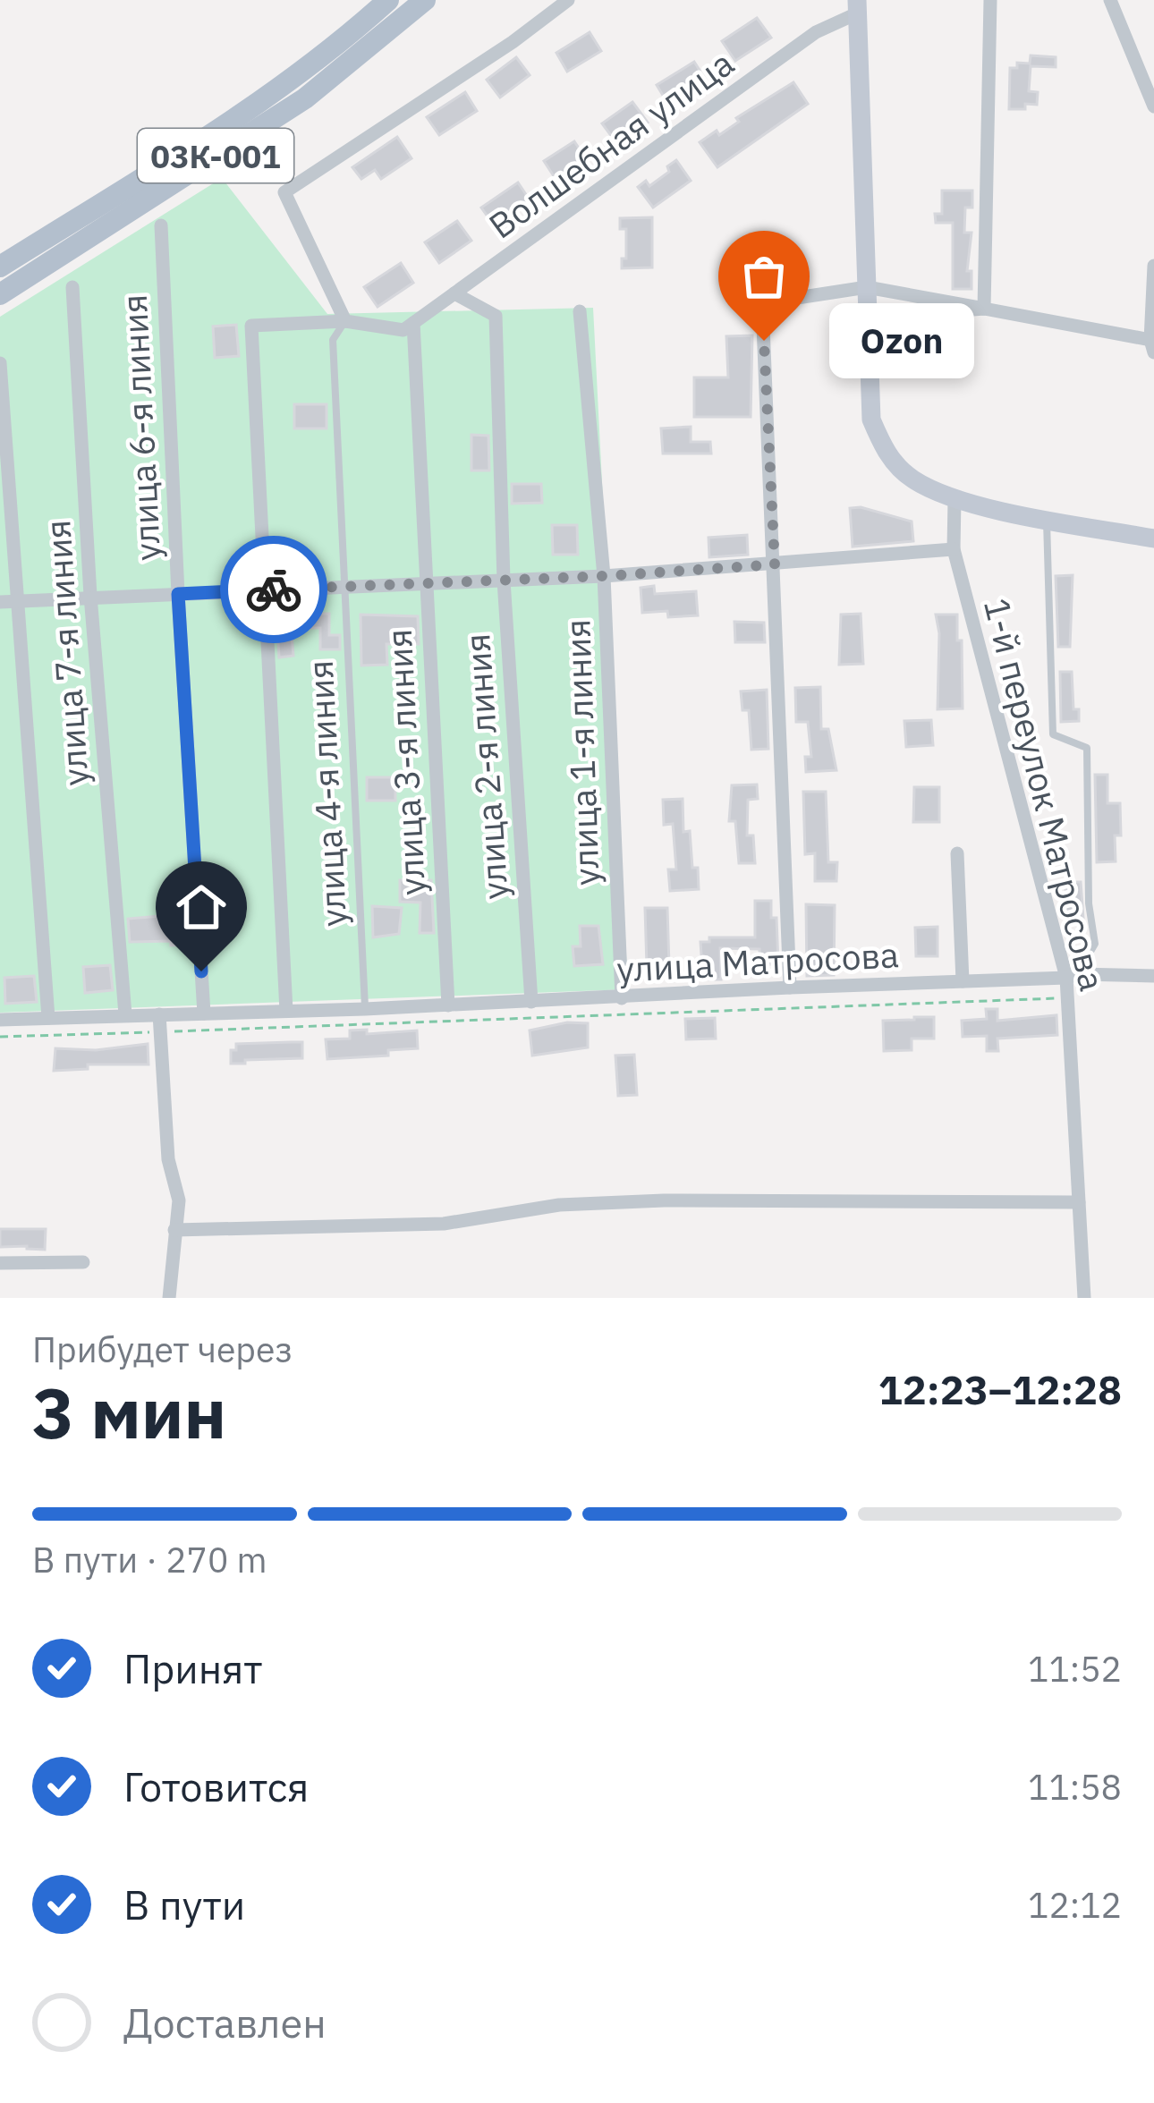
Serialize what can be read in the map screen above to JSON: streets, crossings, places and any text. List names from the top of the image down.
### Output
{
  "streets": {
    "main road": ["03К-001"],
    "street": [
      "Волшебная улица",
      "улица 6-я линия",
      "улица 7-я линия",
      "улица 1-я линия",
      "улица 3-я линия",
      "улица 2-я линия",
      "1-й переулок Матросова",
      "улица Матросова"
    ],
    "lane": ["улица 4-я линия"]
  },
  "crossings": [
    ["Волшебная улица", "улица 3-я линия"],
    ["Волшебная улица", "улица 2-я линия"],
    ["улица 6-я линия", "улица Матросова"],
    ["улица 7-я линия", "улица Матросова"],
    ["улица 1-я линия", "улица Матросова"],
    ["улица 3-я линия", "улица Матросова"],
    ["улица 2-я линия", "улица Матросова"],
    ["улица 4-я линия", "улица Матросова"],
    ["1-й переулок Матросова", "улица Матросова"]
  ],
  "places": ["Ozon"],
  "page": {
    "bubble": "Ozon",
    "heading": ["3 мин", "Прибудет через", "12:23–12:28"],
    "bar": "В пути · 270 m",
    "list": [
      ["Принят", "11:52"],
      ["Готовится", "11:58"],
      ["В пути", "12:12"],
      "Доставлен"
    ]
  }
}
